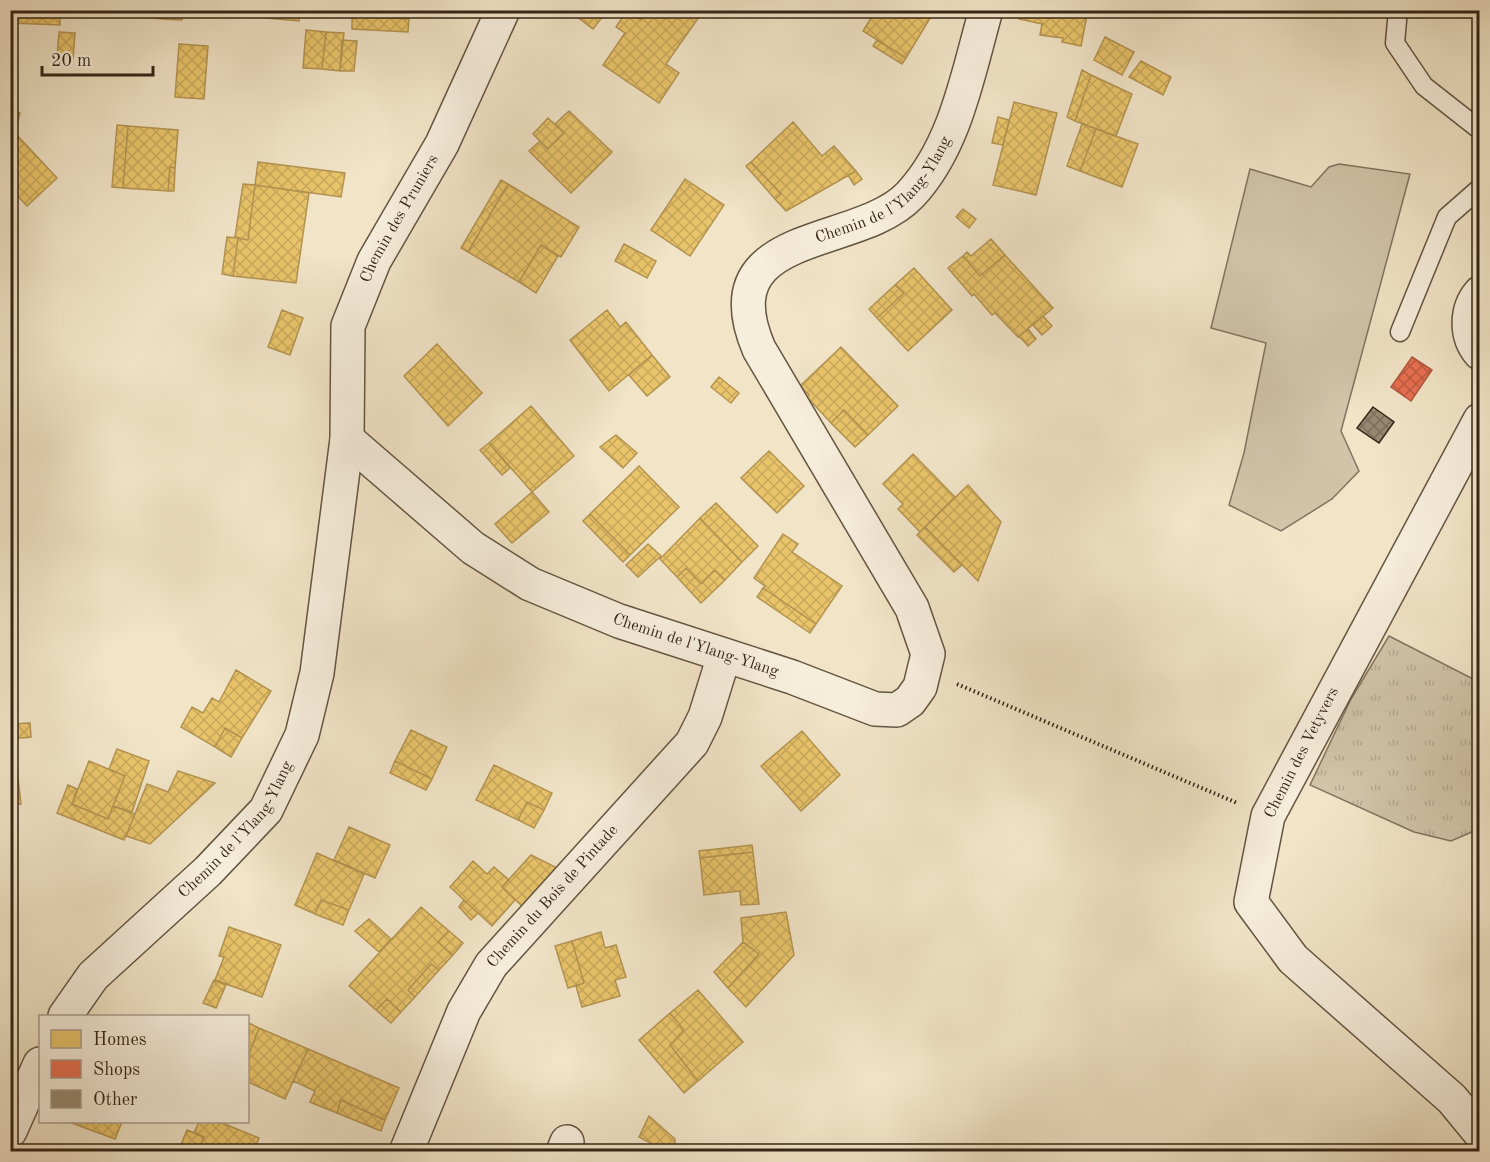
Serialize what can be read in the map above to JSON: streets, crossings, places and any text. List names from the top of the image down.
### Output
{
  "streets": {
    "street": [
      "Chemin de l'Ylang-Ylang",
      "Chemin des Pruniers",
      "Chemin des Vetyvers",
      "Chemin du Bois de Pintade"
    ]
  },
  "crossings": [
    ["Chemin de l'Ylang-Ylang", "Chemin des Pruniers"],
    ["Chemin de l'Ylang-Ylang", "Chemin du Bois de Pintade"]
  ],
  "legend": ["Homes", "Shops", "Other"],
  "scale_bar": "20 m"
}
